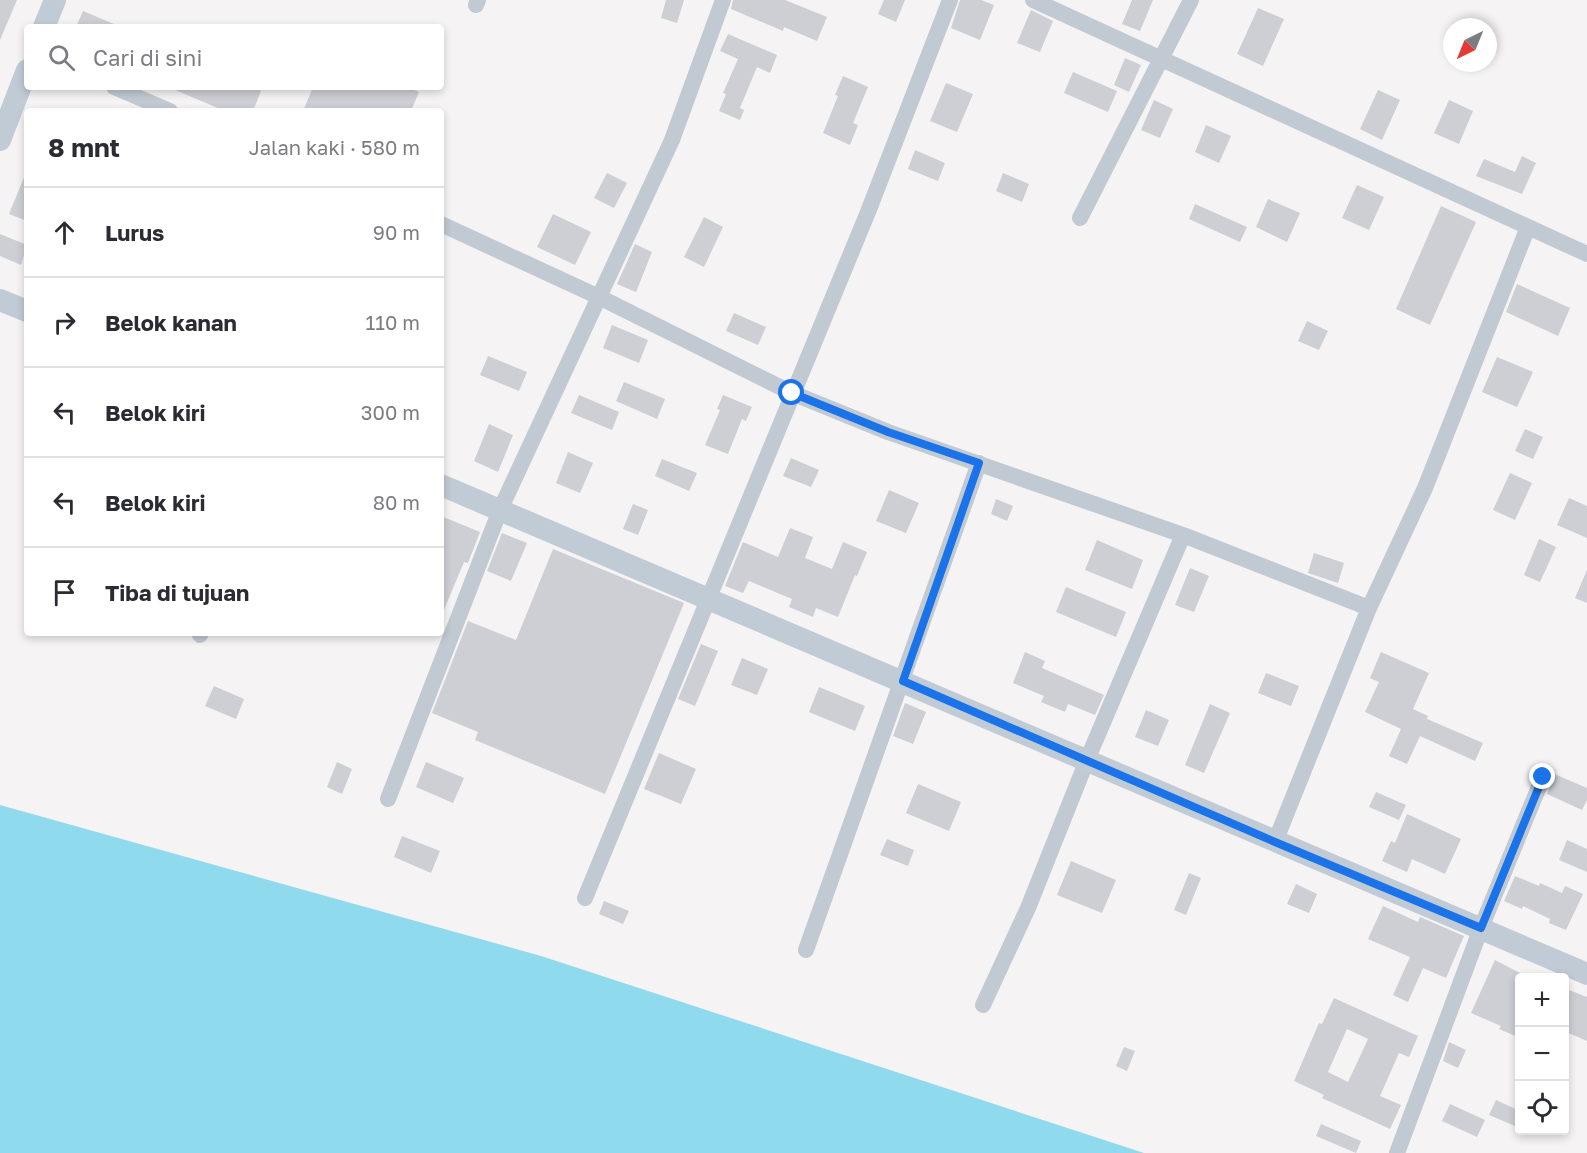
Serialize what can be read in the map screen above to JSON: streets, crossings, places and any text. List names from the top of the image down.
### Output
{
  "north": "bottom left",
  "page": {
    "search": "Cari di sini",
    "heading": ["8 mnt", "Jalan kaki · 580 m"],
    "list": [
      ["Lurus", "90 m"],
      ["Belok kanan", "110 m"],
      ["Belok kiri", "300 m"],
      ["Belok kiri", "80 m"],
      "Tiba di tujuan"
    ],
    "map_buttons": ["+", "−"]
  }
}
